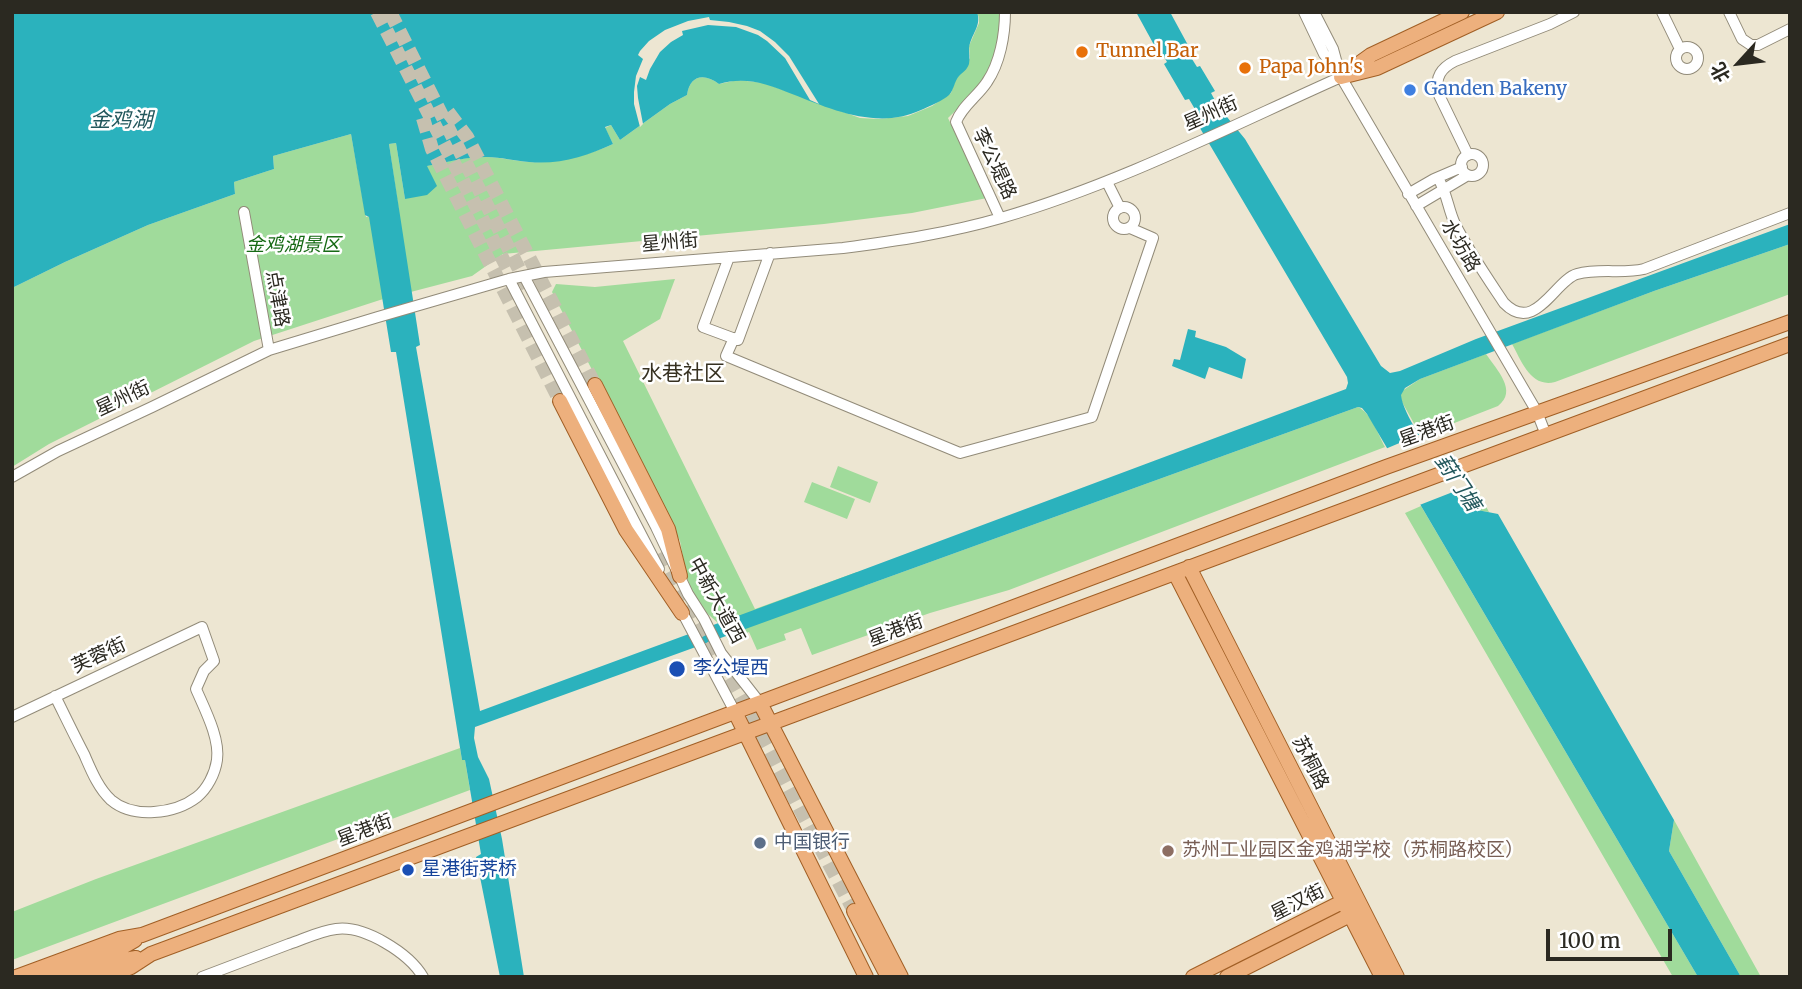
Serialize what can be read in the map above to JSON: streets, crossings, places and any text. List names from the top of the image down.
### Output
{
  "streets": {
    "main road": [
      "星州街",
      "星港街",
      "中新大道西",
      "苏桐路",
      "星汉街"
    ],
    "street": [
      "李公堤路",
      "水坊路",
      "点津路",
      "芙蓉街"
    ]
  },
  "crossings": [
    ["星州街", "李公堤路"],
    ["星州街", "水坊路"],
    ["星州街", "点津路"],
    ["星州街", "中新大道西"],
    ["水坊路", "星港街"],
    ["星港街", "中新大道西"],
    ["苏桐路", "星汉街"]
  ],
  "districts": ["水巷社区"],
  "water": ["金鸡湖", "葑门塘"],
  "parks": ["金鸡湖景区"],
  "places": [
    "Tunnel Bar",
    "Papa John's",
    "Ganden Bakeny",
    "李公堤西",
    "中国银行",
    "苏州工业园区金鸡湖学校（苏桐路校区）",
    "星港街荠桥"
  ],
  "scale_bar": "100 m",
  "north": "bottom left"
}
